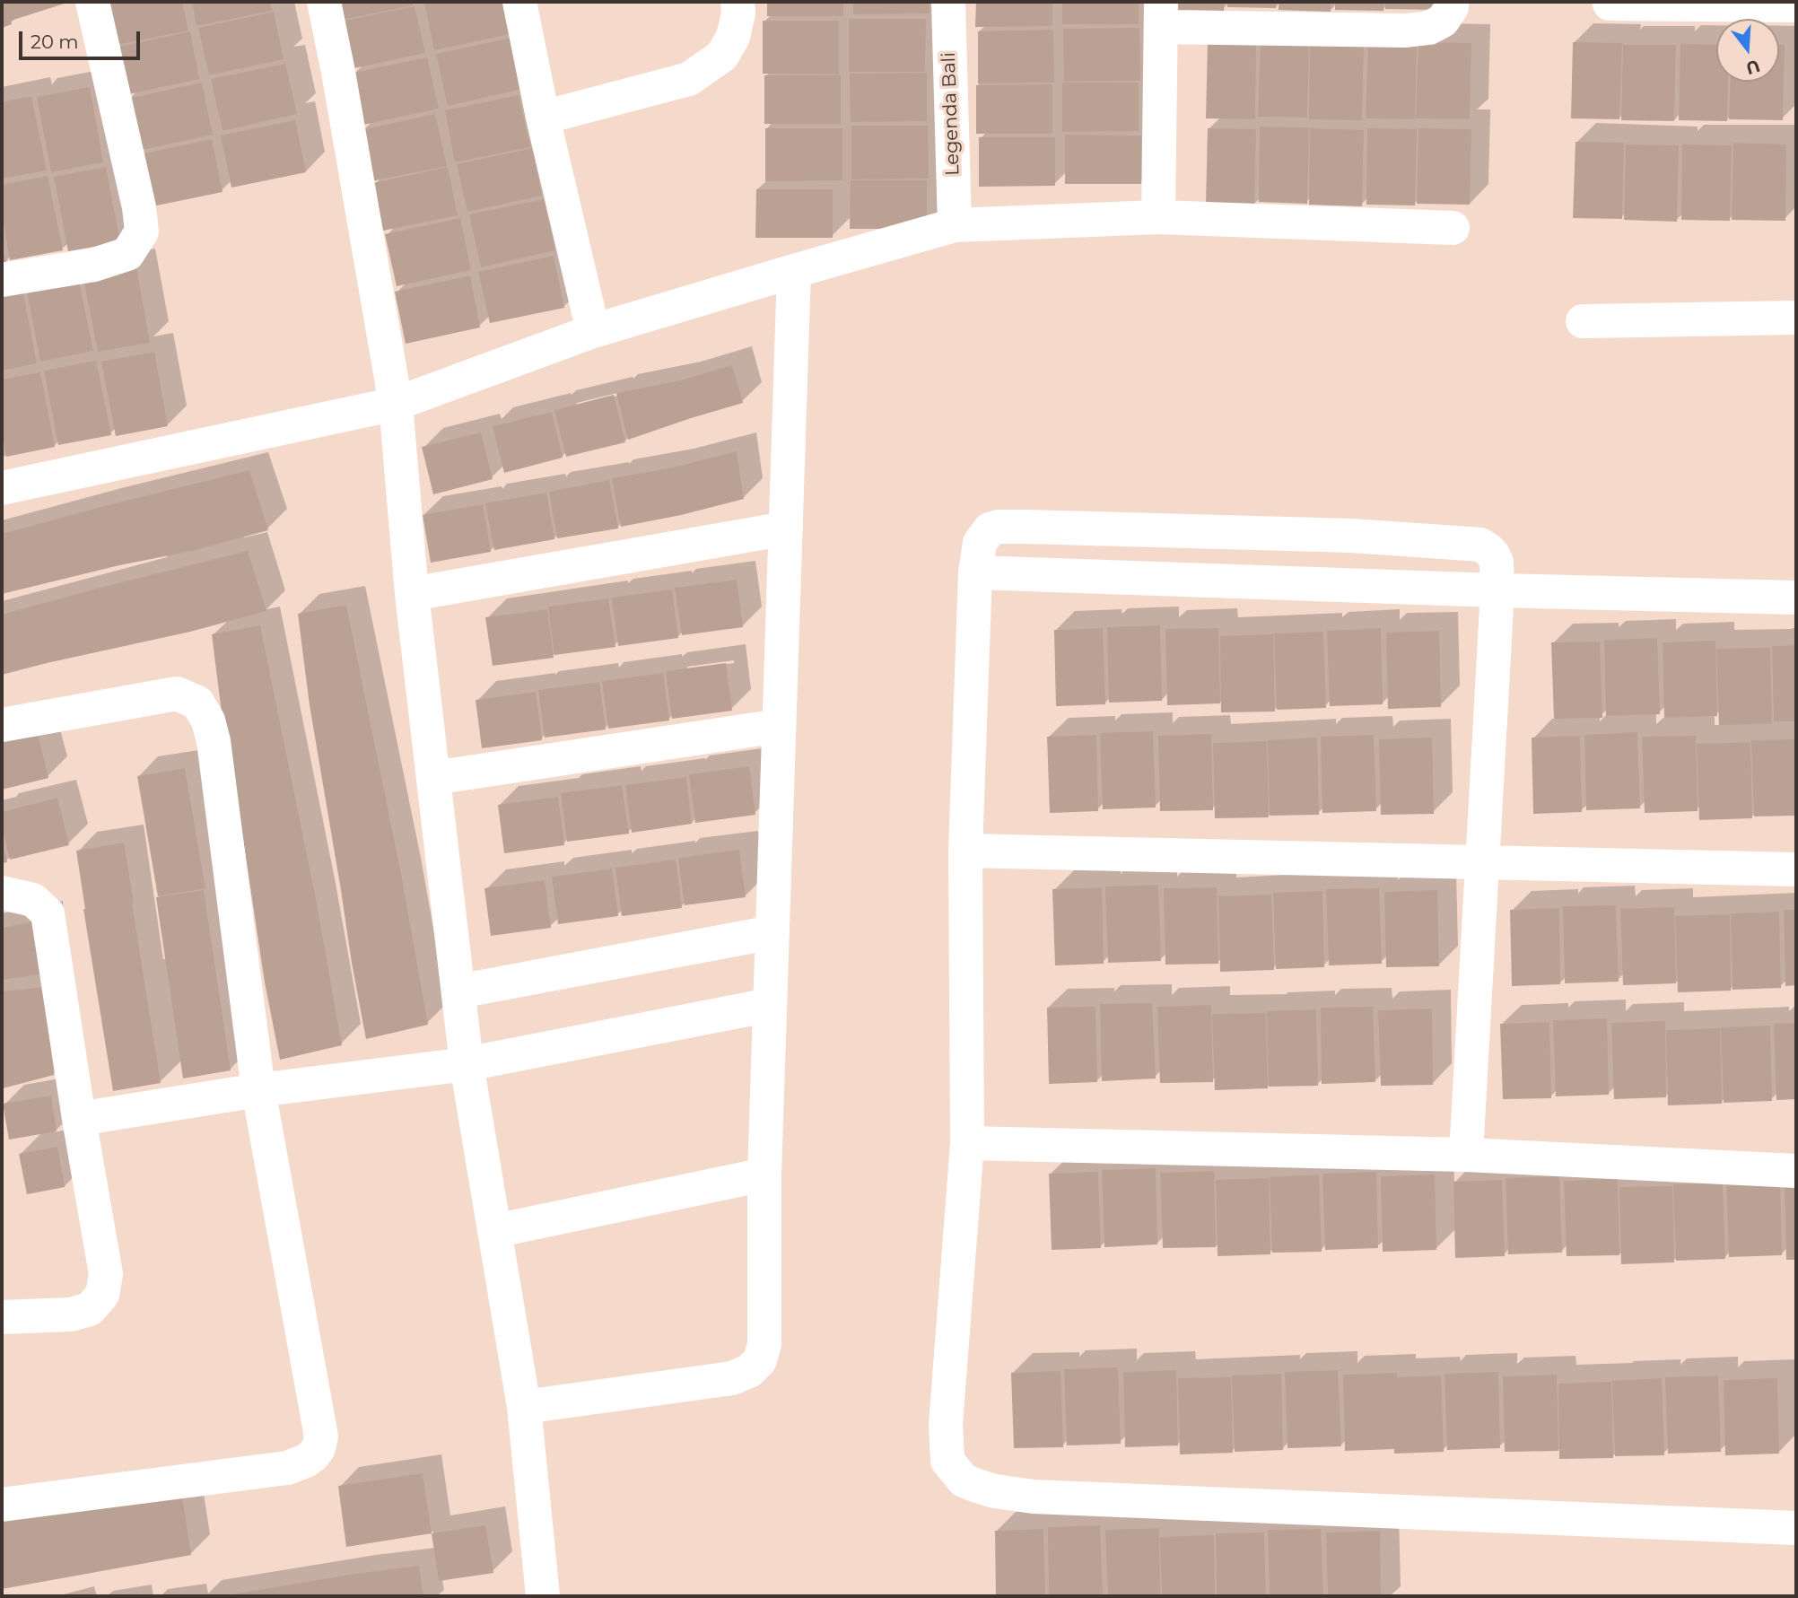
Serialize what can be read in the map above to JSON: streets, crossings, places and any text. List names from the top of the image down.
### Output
{
  "streets": {
    "street": ["Legenda Bali"]
  },
  "scale_bar": "20 m",
  "north": "bottom"
}
